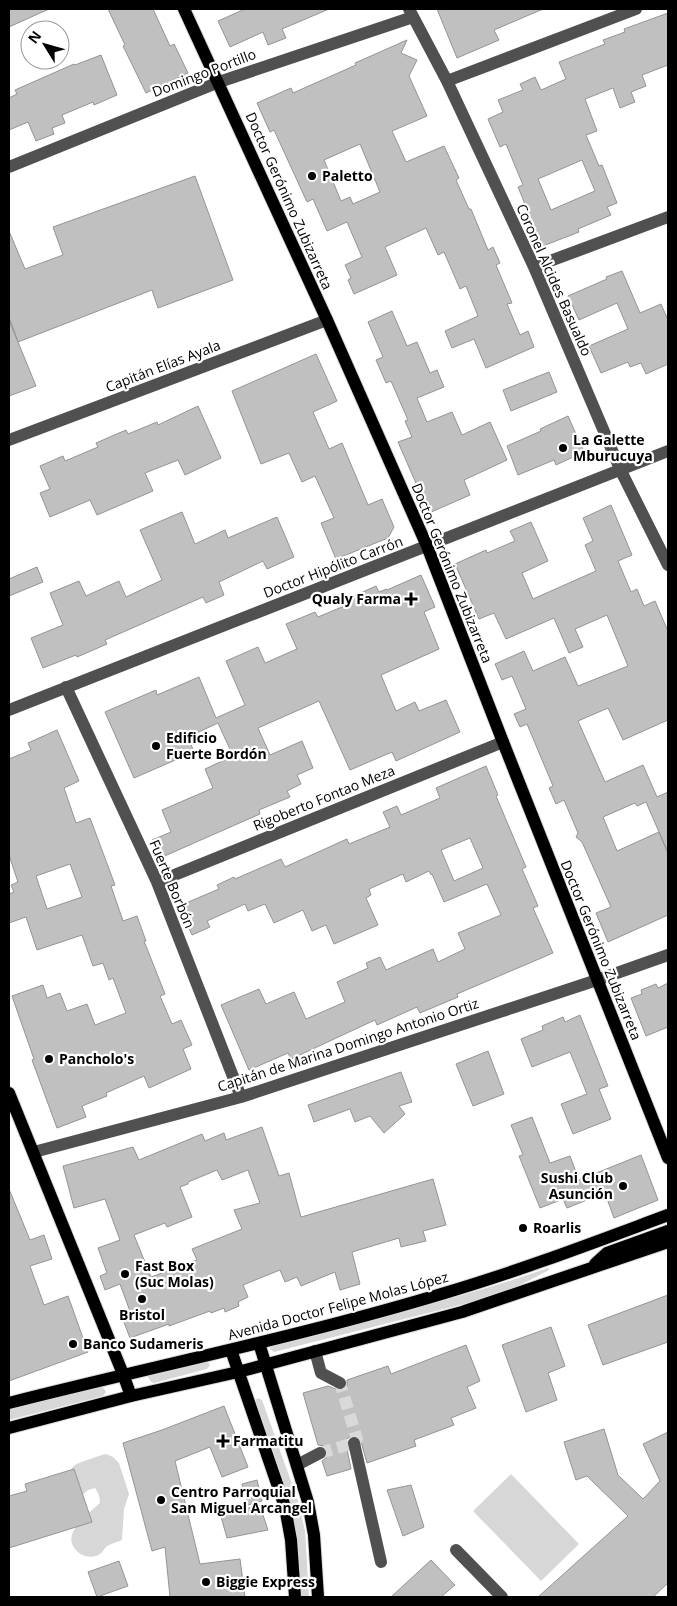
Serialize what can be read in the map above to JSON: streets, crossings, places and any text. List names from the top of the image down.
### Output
{
  "streets": {
    "main road": ["Doctor Gerónimo Zubizarreta", "Avenida Doctor Felipe Molas López"],
    "street": [
      "Domingo Portillo",
      "Coronel Alcides Basualdo",
      "Capitán Elías Ayala",
      "Doctor Hipólito Carrón",
      "Rigoberto Fontao Meza",
      "Fuerte Borbón",
      "Capitán de Marina Domingo Antonio Ortiz"
    ]
  },
  "crossings": [
    ["Domingo Portillo", "Doctor Gerónimo Zubizarreta"],
    ["Domingo Portillo", "Coronel Alcides Basualdo"],
    ["Doctor Gerónimo Zubizarreta", "Capitán Elías Ayala"],
    ["Doctor Gerónimo Zubizarreta", "Doctor Hipólito Carrón"],
    ["Doctor Gerónimo Zubizarreta", "Rigoberto Fontao Meza"],
    ["Doctor Gerónimo Zubizarreta", "Capitán de Marina Domingo Antonio Ortiz"],
    ["Coronel Alcides Basualdo", "Doctor Hipólito Carrón"],
    ["Doctor Hipólito Carrón", "Fuerte Borbón"],
    ["Rigoberto Fontao Meza", "Fuerte Borbón"],
    ["Fuerte Borbón", "Capitán de Marina Domingo Antonio Ortiz"]
  ],
  "places": {
    "other": [
      "Paletto",
      "La Galette Mburucuya",
      "Edificio Fuerte Bordón",
      "Pancholo's",
      "Sushi Club Asunción",
      "Roarlis",
      "Fast Box (Suc Molas)",
      "Bristol",
      "Banco Sudameris",
      "Centro Parroquial San Miguel Arcangel",
      "Biggie Express"
    ],
    "health": ["Qualy Farma", "Farmatitu"]
  },
  "north": "top left"
}
